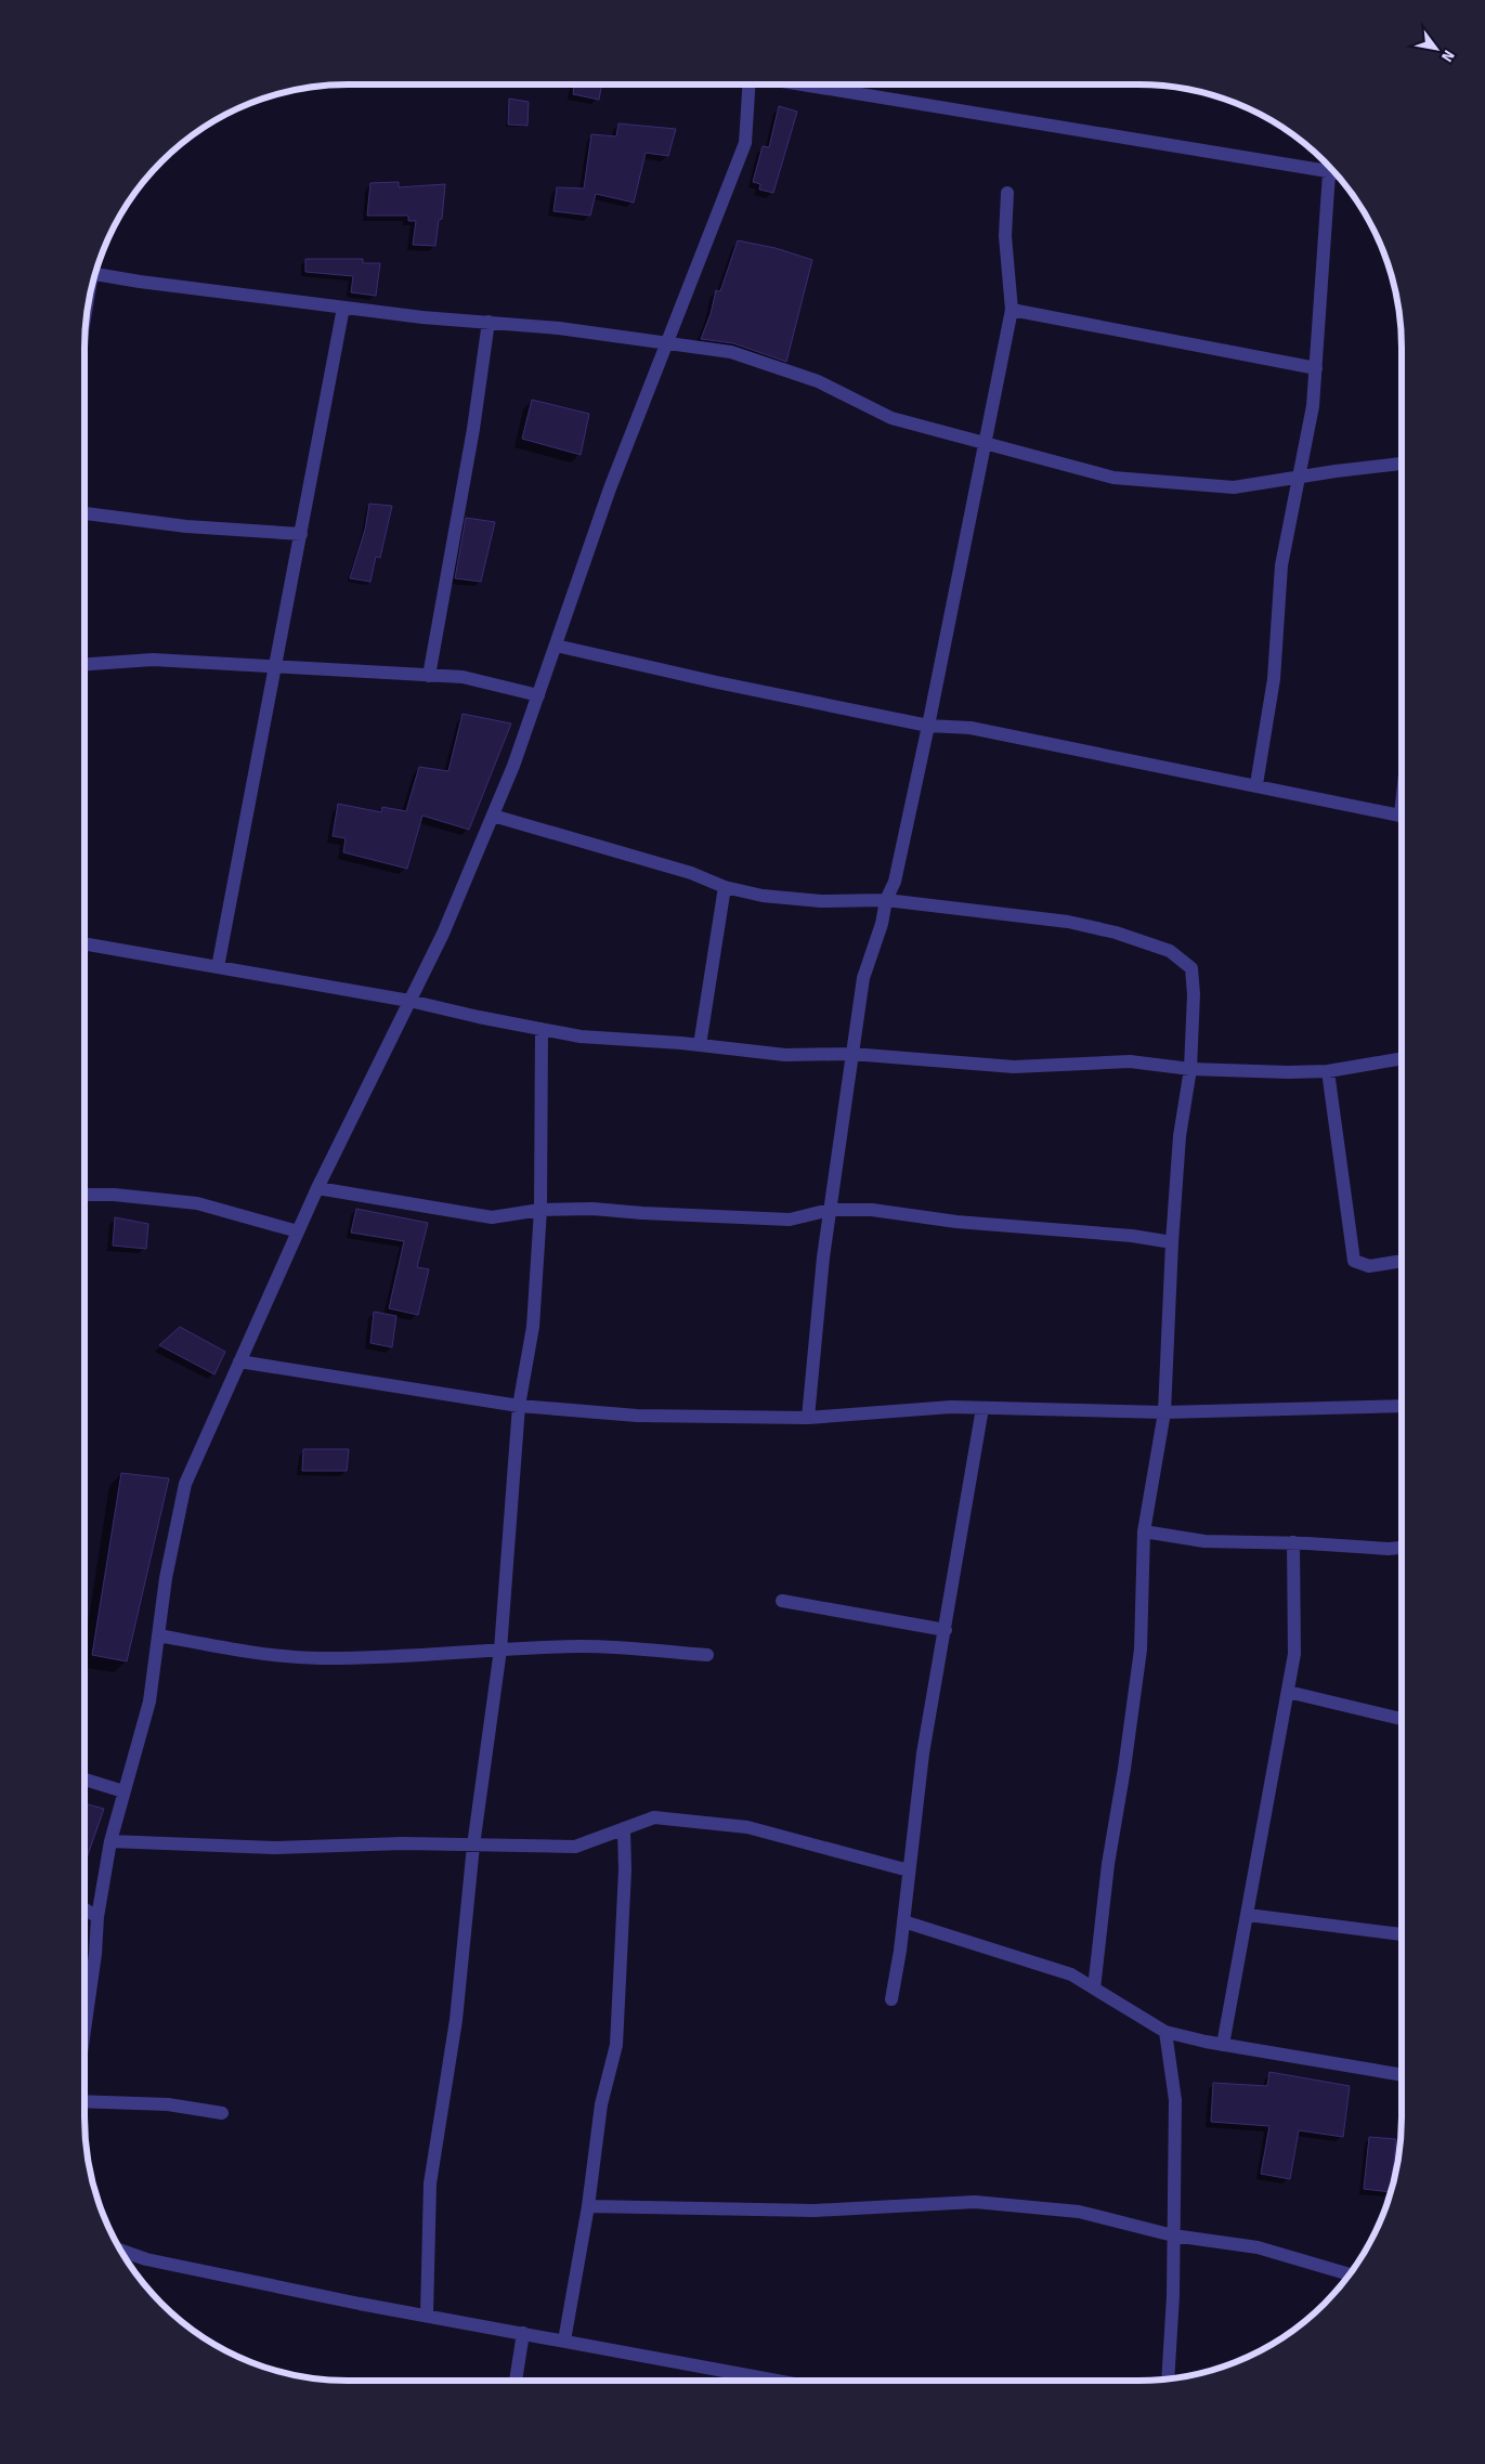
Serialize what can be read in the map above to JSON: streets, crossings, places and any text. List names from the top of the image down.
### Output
{
  "north": "bottom right"
}
